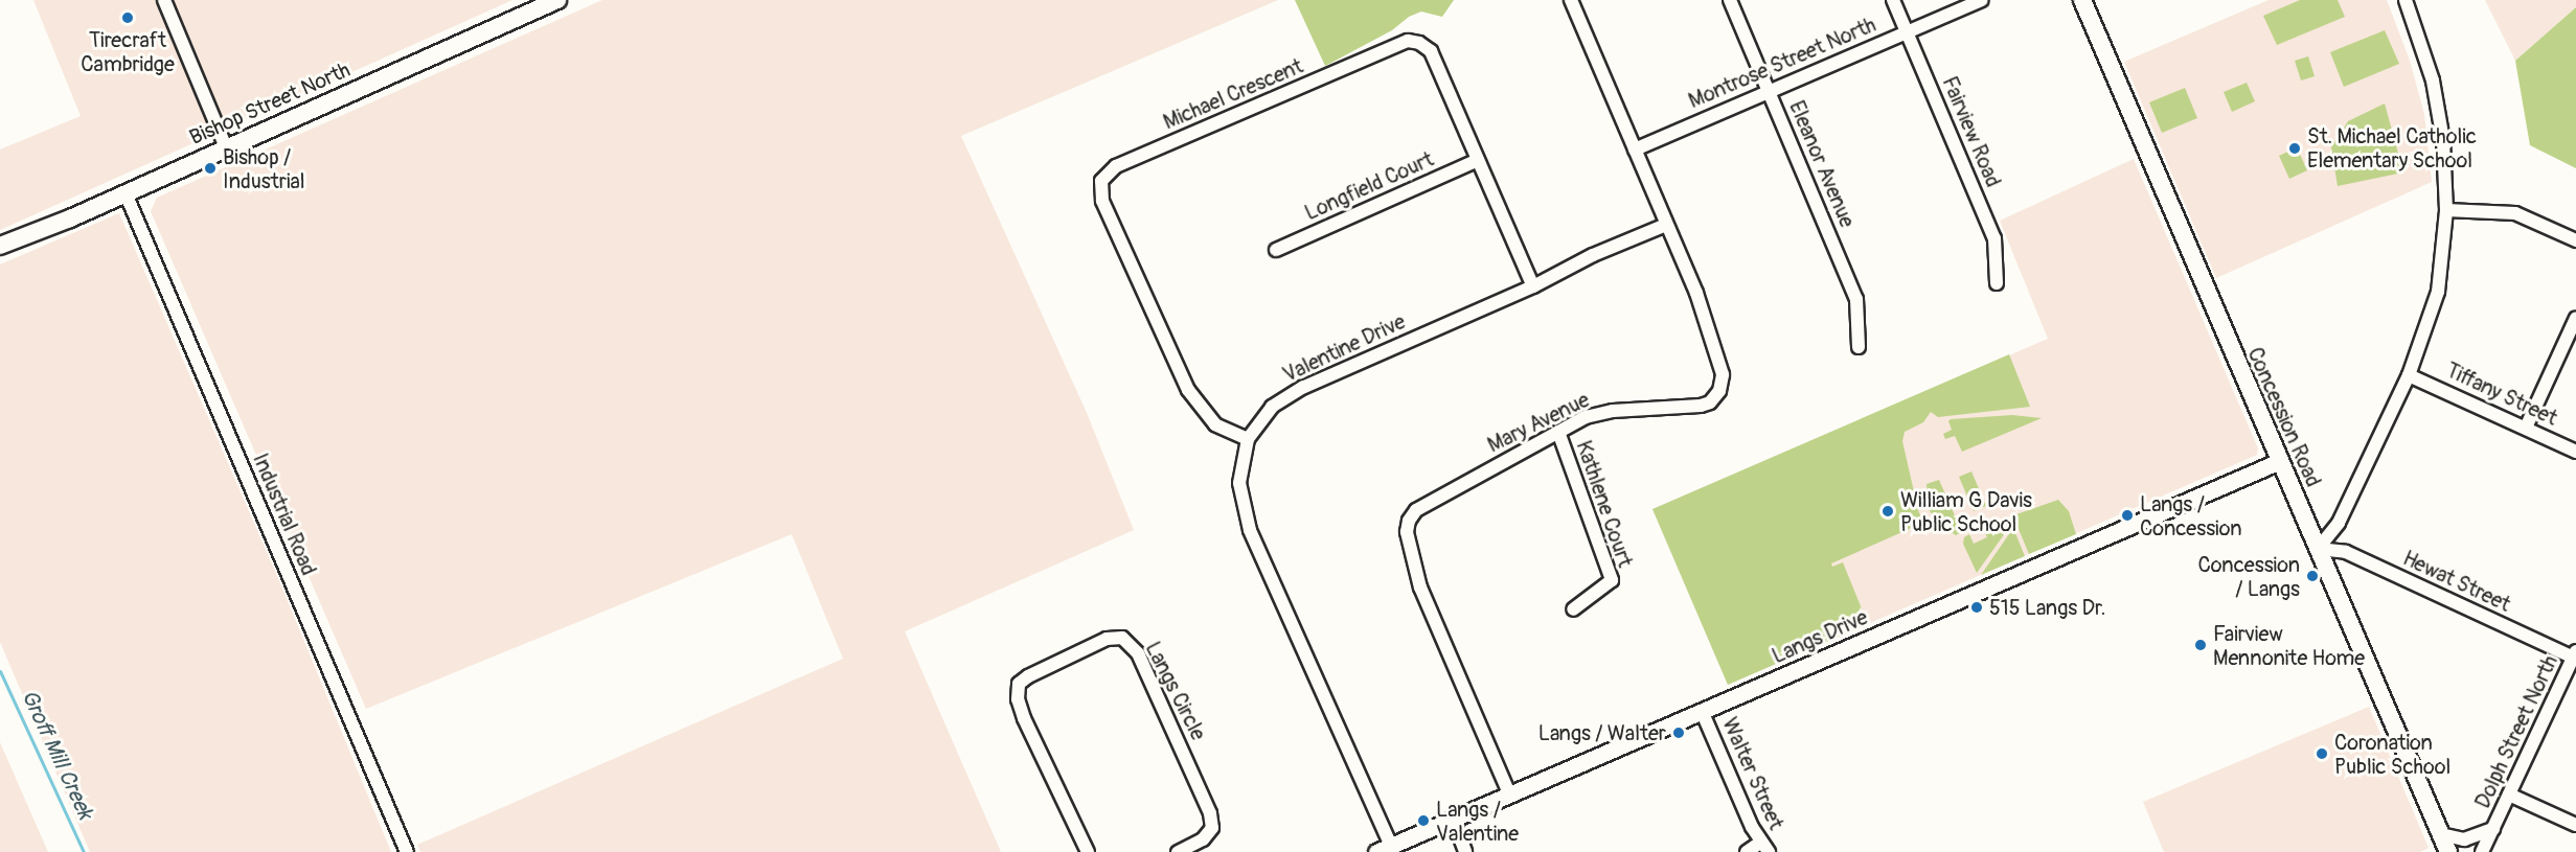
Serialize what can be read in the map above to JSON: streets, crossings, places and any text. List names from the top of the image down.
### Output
{
  "streets": {
    "main road": ["Bishop Street North", "Concession Road"],
    "street": [
      "Montrose Street North",
      "Michael Crescent",
      "Fairview Road",
      "Eleanor Avenue",
      "Longfield Court",
      "Valentine Drive",
      "Tiffany Street",
      "Mary Avenue",
      "Kathlene Court",
      "Industrial Road",
      "Hewat Street",
      "Langs Drive",
      "Langs Circle",
      "Dolph Street North",
      "Walter Street"
    ]
  },
  "crossings": [
    ["Montrose Street North", "Fairview Road"],
    ["Montrose Street North", "Eleanor Avenue"],
    ["Montrose Street North", "Mary Avenue"],
    ["Michael Crescent", "Longfield Court"],
    ["Michael Crescent", "Valentine Drive"],
    ["Bishop Street North", "Industrial Road"],
    ["Valentine Drive", "Mary Avenue"],
    ["Valentine Drive", "Langs Drive"],
    ["Concession Road", "Hewat Street"],
    ["Concession Road", "Langs Drive"],
    ["Concession Road", "Dolph Street North"],
    ["Mary Avenue", "Kathlene Court"],
    ["Mary Avenue", "Langs Drive"],
    ["Hewat Street", "Dolph Street North"],
    ["Langs Drive", "Walter Street"]
  ],
  "water": ["Groff Mill Creek"],
  "places": [
    "Tirecraft Cambridge",
    "St. Michael Catholic Elementary School",
    "Bishop / Industrial",
    "William G Davis Public School",
    "Langs / Concession",
    "Concession / Langs",
    "515 Langs Dr.",
    "Fairview Mennonite Home",
    "Langs / Walter",
    "Coronation Public School",
    "Langs / Valentine"
  ]
}
